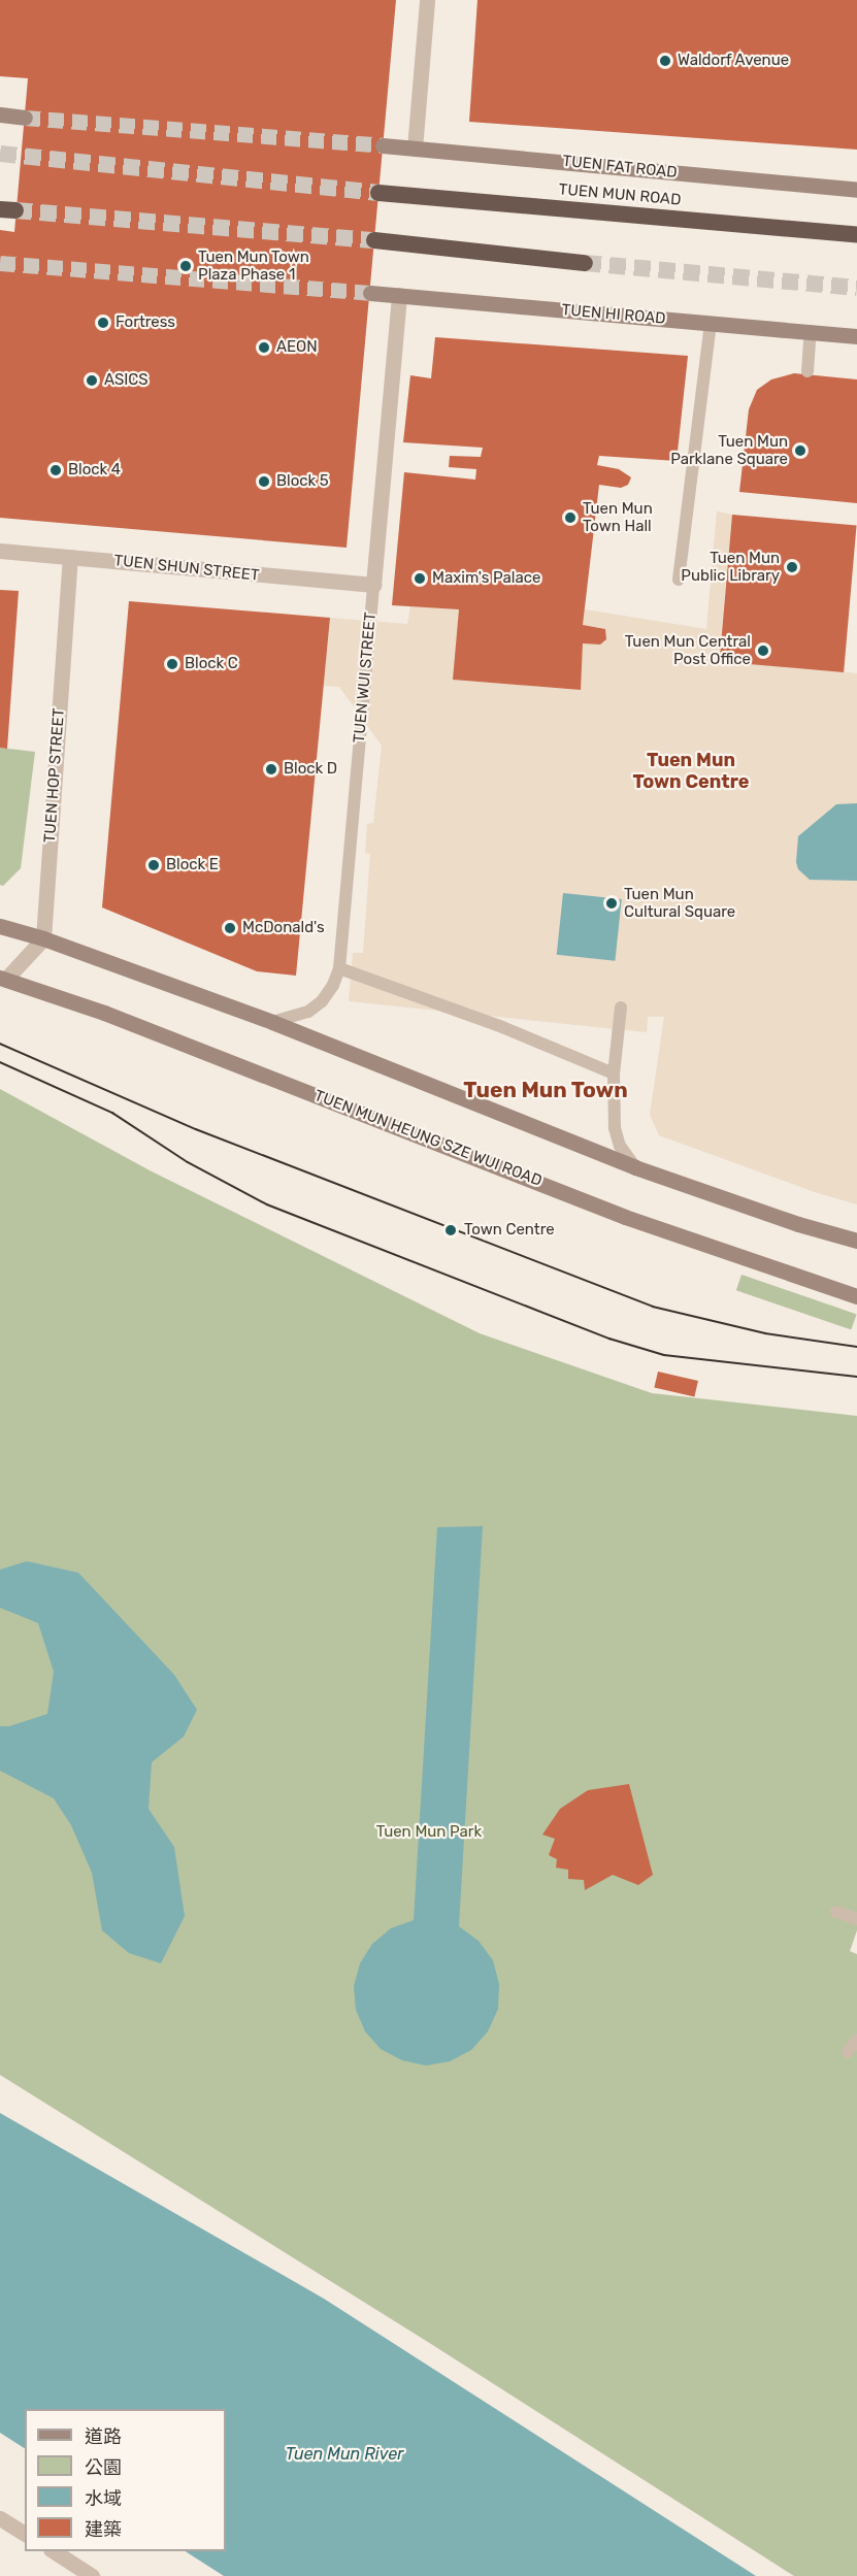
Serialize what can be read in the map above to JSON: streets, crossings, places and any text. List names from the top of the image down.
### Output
{
  "streets": {
    "highway": ["TUEN MUN ROAD"],
    "main road": ["TUEN FAT ROAD", "TUEN HI ROAD", "TUEN MUN HEUNG SZE WUI ROAD"],
    "street": ["TUEN SHUN STREET", "TUEN WUI STREET", "TUEN HOP STREET"]
  },
  "crossings": [
    ["TUEN HI ROAD", "TUEN WUI STREET"],
    ["TUEN SHUN STREET", "TUEN WUI STREET"],
    ["TUEN SHUN STREET", "TUEN HOP STREET"]
  ],
  "districts": ["Tuen Mun Town Centre", "Tuen Mun Town"],
  "water": ["Tuen Mun River"],
  "parks": ["Tuen Mun Park"],
  "places": [
    "Waldorf Avenue",
    "Tuen Mun Town Plaza Phase 1",
    "Fortress",
    "AEON",
    "ASICS",
    "Tuen Mun Parklane Square",
    "Block 4",
    "Block 5",
    "Tuen Mun Town Hall",
    "Tuen Mun Public Library",
    "Maxim's Palace",
    "Tuen Mun Central Post Office",
    "Block C",
    "Block D",
    "Block E",
    "Tuen Mun Cultural Square",
    "McDonald's",
    "Town Centre"
  ],
  "legend": [
    "道路",
    "公園",
    "水域",
    "建築"
  ]
}
